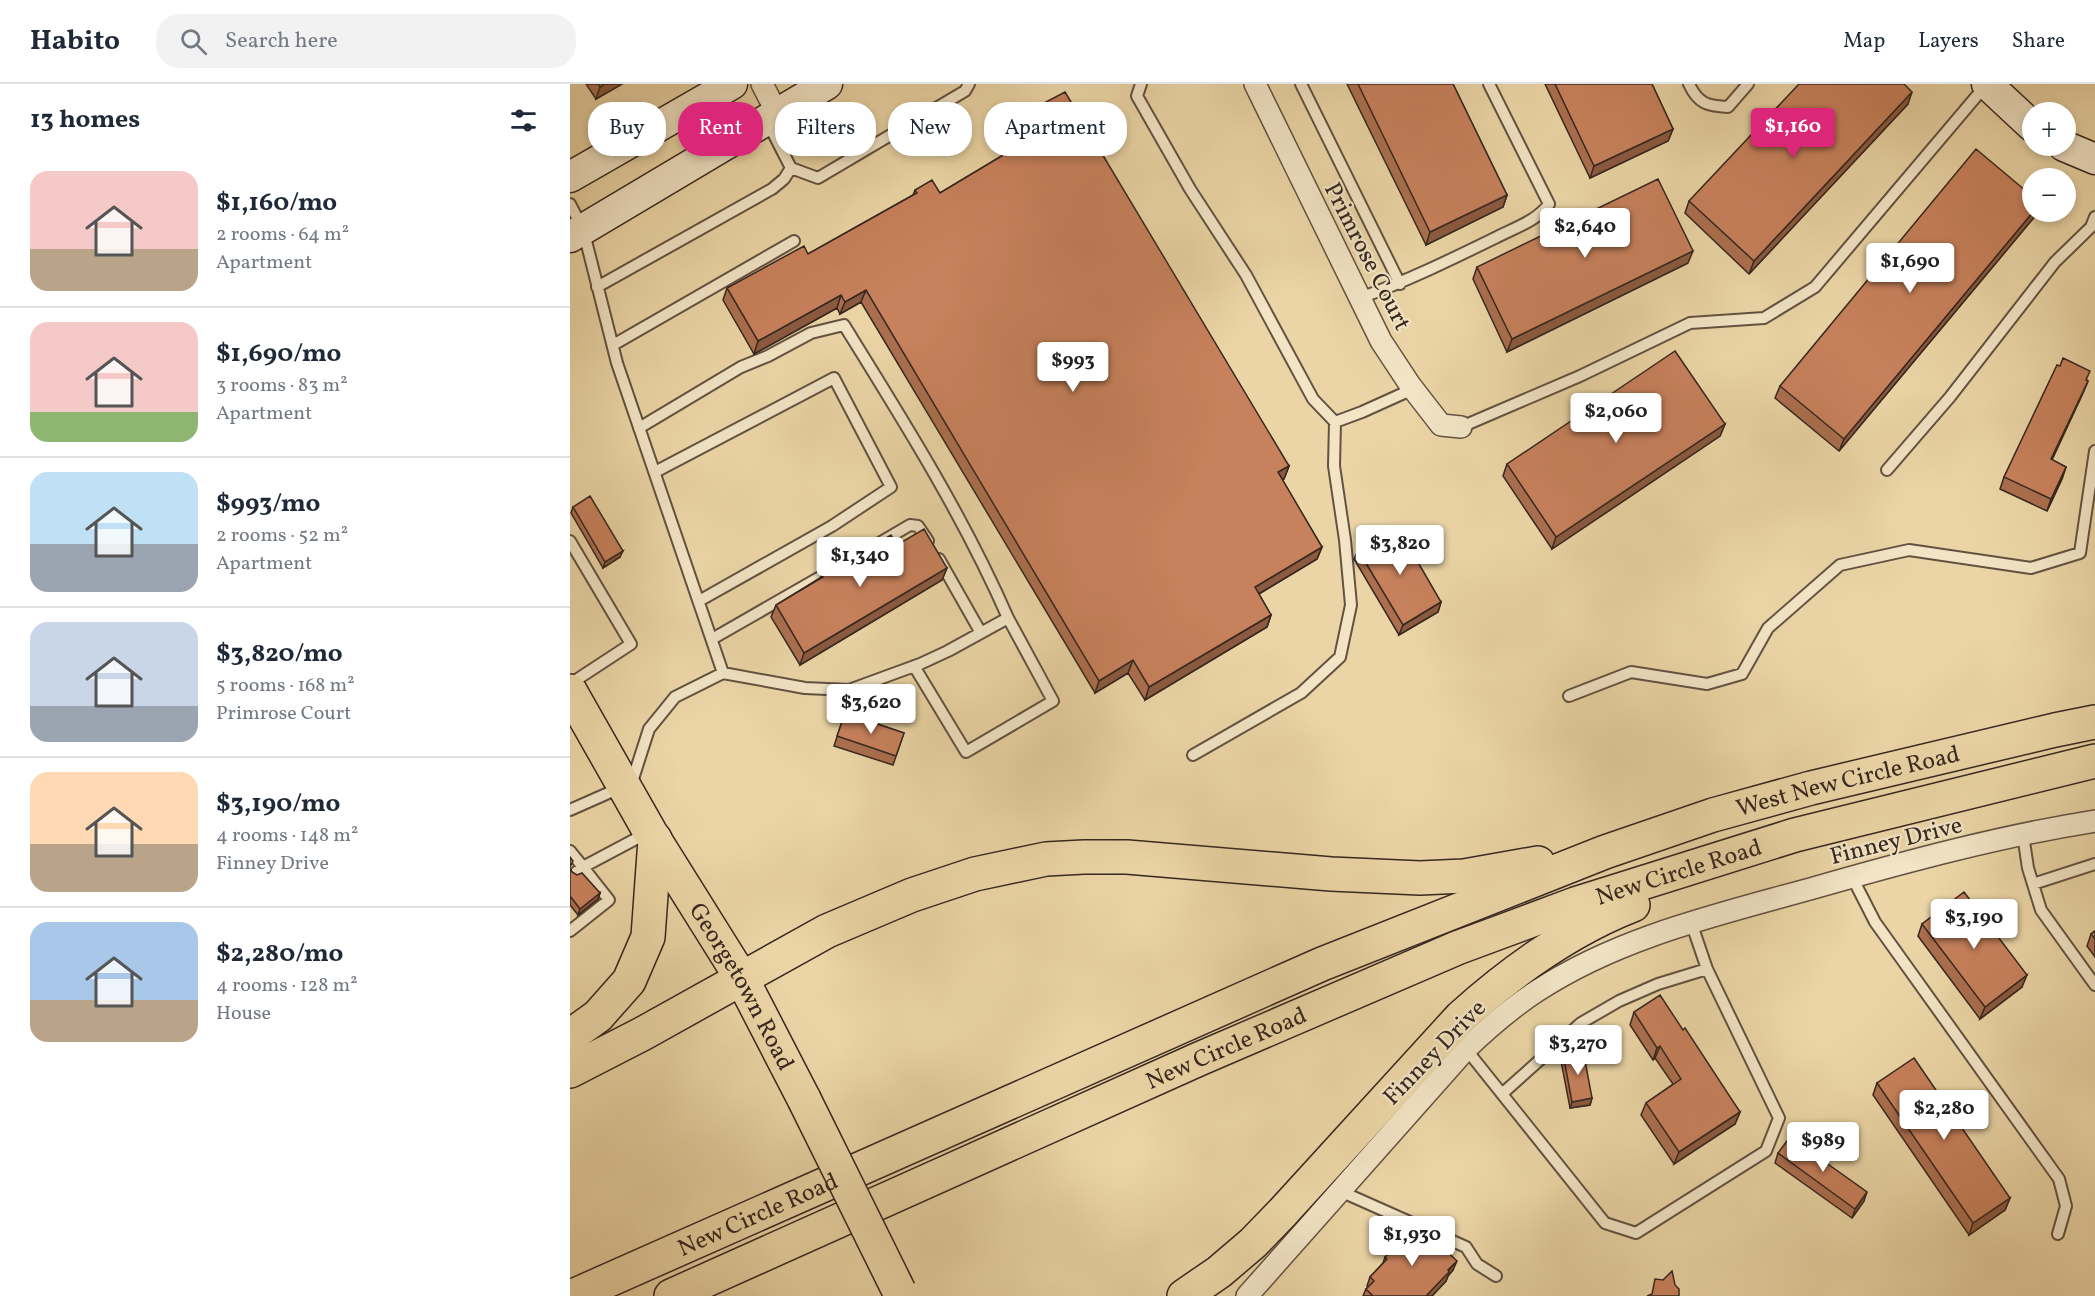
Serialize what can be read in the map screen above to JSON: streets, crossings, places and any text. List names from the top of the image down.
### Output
{
  "streets": {
    "main road": ["West New Circle Road", "New Circle Road", "Georgetown Road"],
    "street": ["Primrose Court", "Finney Drive"]
  },
  "crossings": [
    ["West New Circle Road", "New Circle Road"]
  ],
  "page": {
    "header": "Habito",
    "search": "Search here",
    "nav": ["Map", "Layers", "Share"],
    "heading": "13 homes",
    "map_buttons": ["+", "−"],
    "chip": [
      "Buy",
      "Rent",
      "Filters",
      "New",
      "Apartment"
    ],
    "price": [
      "$1,160",
      "$2,640",
      "$1,690",
      "$993",
      "$2,060",
      "$3,820",
      "$1,340",
      "$3,620",
      "$3,190",
      "$3,270",
      "$2,280",
      "$989",
      "$1,930"
    ],
    "list": [
      {
        "name": "$1,160/mo",
        "note": "2 rooms · 64 m² · Apartment"
      },
      {
        "name": "$1,690/mo",
        "note": "3 rooms · 83 m² · Apartment"
      },
      {
        "name": "$993/mo",
        "note": "2 rooms · 52 m² · Apartment"
      },
      {
        "name": "$3,820/mo",
        "note": "5 rooms · 168 m² · Primrose Court"
      },
      {
        "name": "$3,190/mo",
        "note": "4 rooms · 148 m² · Finney Drive"
      },
      {
        "name": "$2,280/mo",
        "note": "4 rooms · 128 m² · House"
      }
    ]
  }
}
